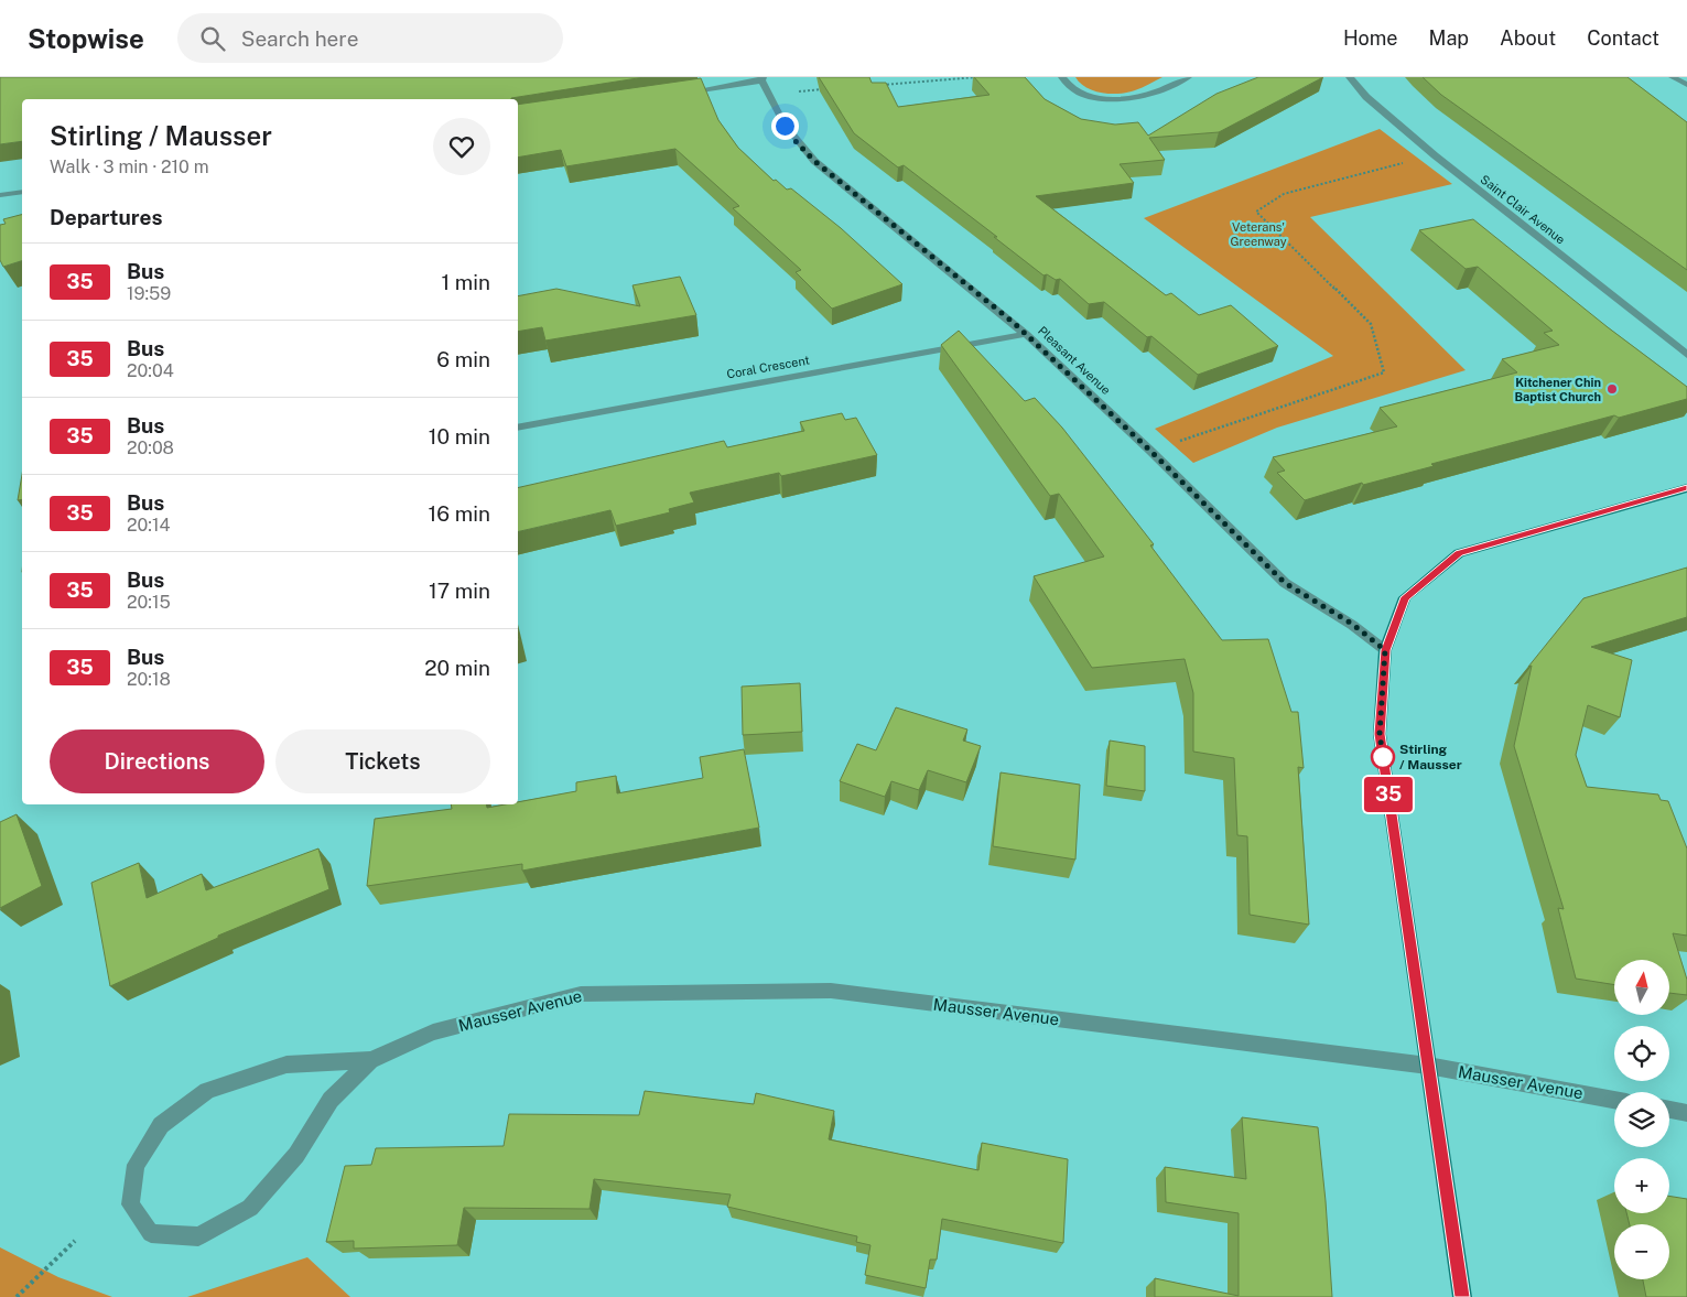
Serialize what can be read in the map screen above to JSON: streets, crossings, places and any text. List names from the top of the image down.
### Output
{
  "streets": {
    "street": [
      "Saint Clair Avenue",
      "Pleasant Avenue",
      "Coral Crescent",
      "Mausser Avenue"
    ]
  },
  "crossings": [
    ["Pleasant Avenue", "Coral Crescent"]
  ],
  "parks": ["Veterans' Greenway"],
  "places": ["Kitchener Chin Baptist Church", "Stirling / Mausser"],
  "lines": ["bus line 35"],
  "north": "top",
  "page": {
    "header": "Stopwise",
    "search": "Search here",
    "nav": [
      "Home",
      "Map",
      "About",
      "Contact"
    ],
    "on_map": "35",
    "heading": [
      ["Stirling / Mausser", "Walk · 3 min · 210 m"],
      "Departures"
    ],
    "list": [
      {
        "mark": "35",
        "name": "Bus",
        "note": "19:59",
        "value": "1 min"
      },
      {
        "mark": "35",
        "name": "Bus",
        "note": "20:04",
        "value": "6 min"
      },
      {
        "mark": "35",
        "name": "Bus",
        "note": "20:08",
        "value": "10 min"
      },
      {
        "mark": "35",
        "name": "Bus",
        "note": "20:14",
        "value": "16 min"
      },
      {
        "mark": "35",
        "name": "Bus",
        "note": "20:15",
        "value": "17 min"
      },
      {
        "mark": "35",
        "name": "Bus",
        "note": "20:18",
        "value": "20 min"
      }
    ],
    "buttons": ["Directions", "Tickets"],
    "map_buttons": ["+", "−"]
  }
}
